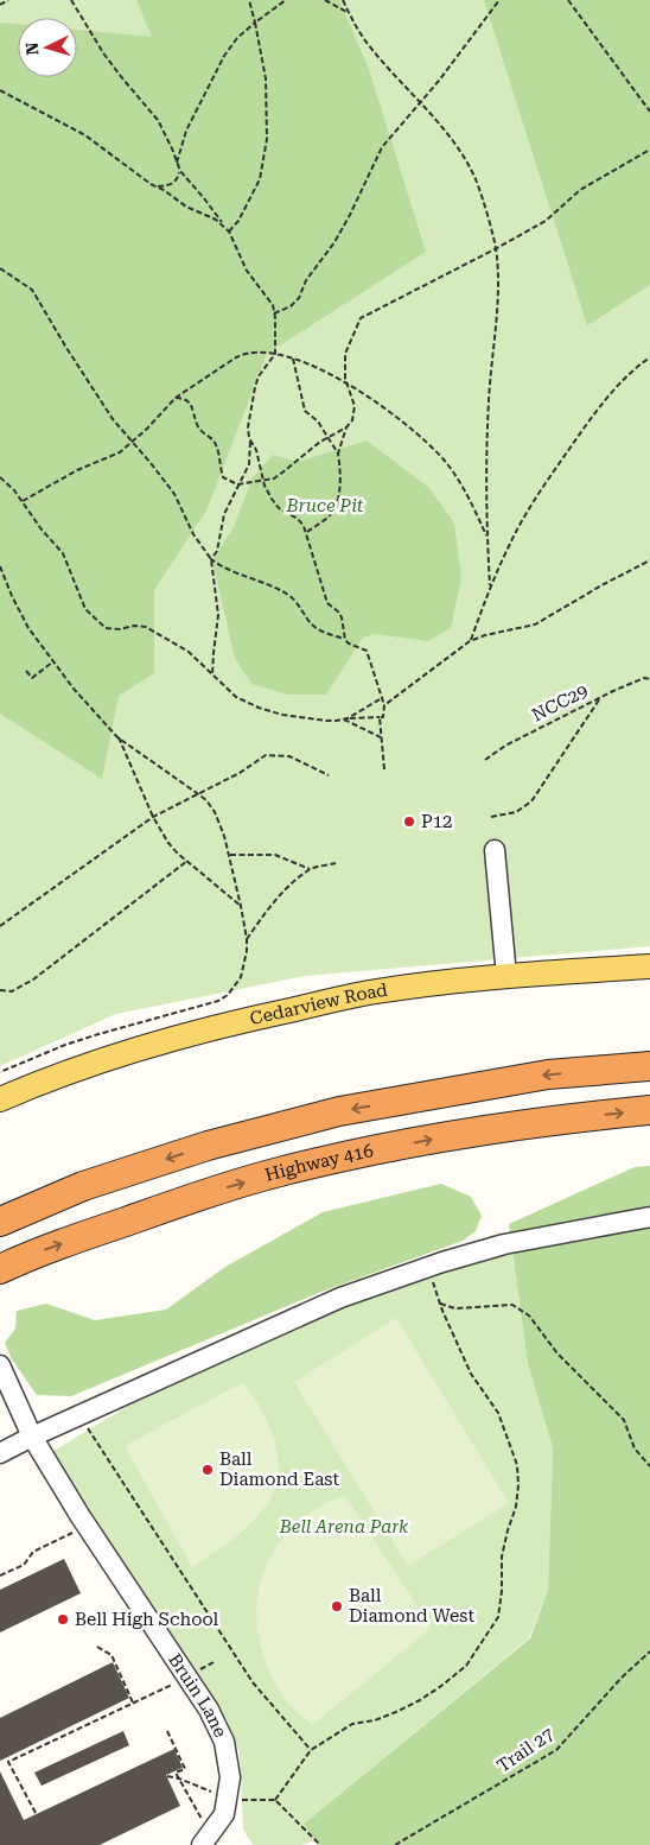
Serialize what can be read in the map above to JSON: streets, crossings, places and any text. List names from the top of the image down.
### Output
{
  "streets": {
    "highway": ["Highway 416"],
    "main road": ["Cedarview Road"],
    "street": ["Bruin Lane"],
    "path": ["NCC29", "Trail 27"]
  },
  "parks": ["Bruce Pit", "Bell Arena Park"],
  "places": [
    "P12",
    "Ball Diamond East",
    "Ball Diamond West",
    "Bell High School"
  ],
  "north": "left"
}
